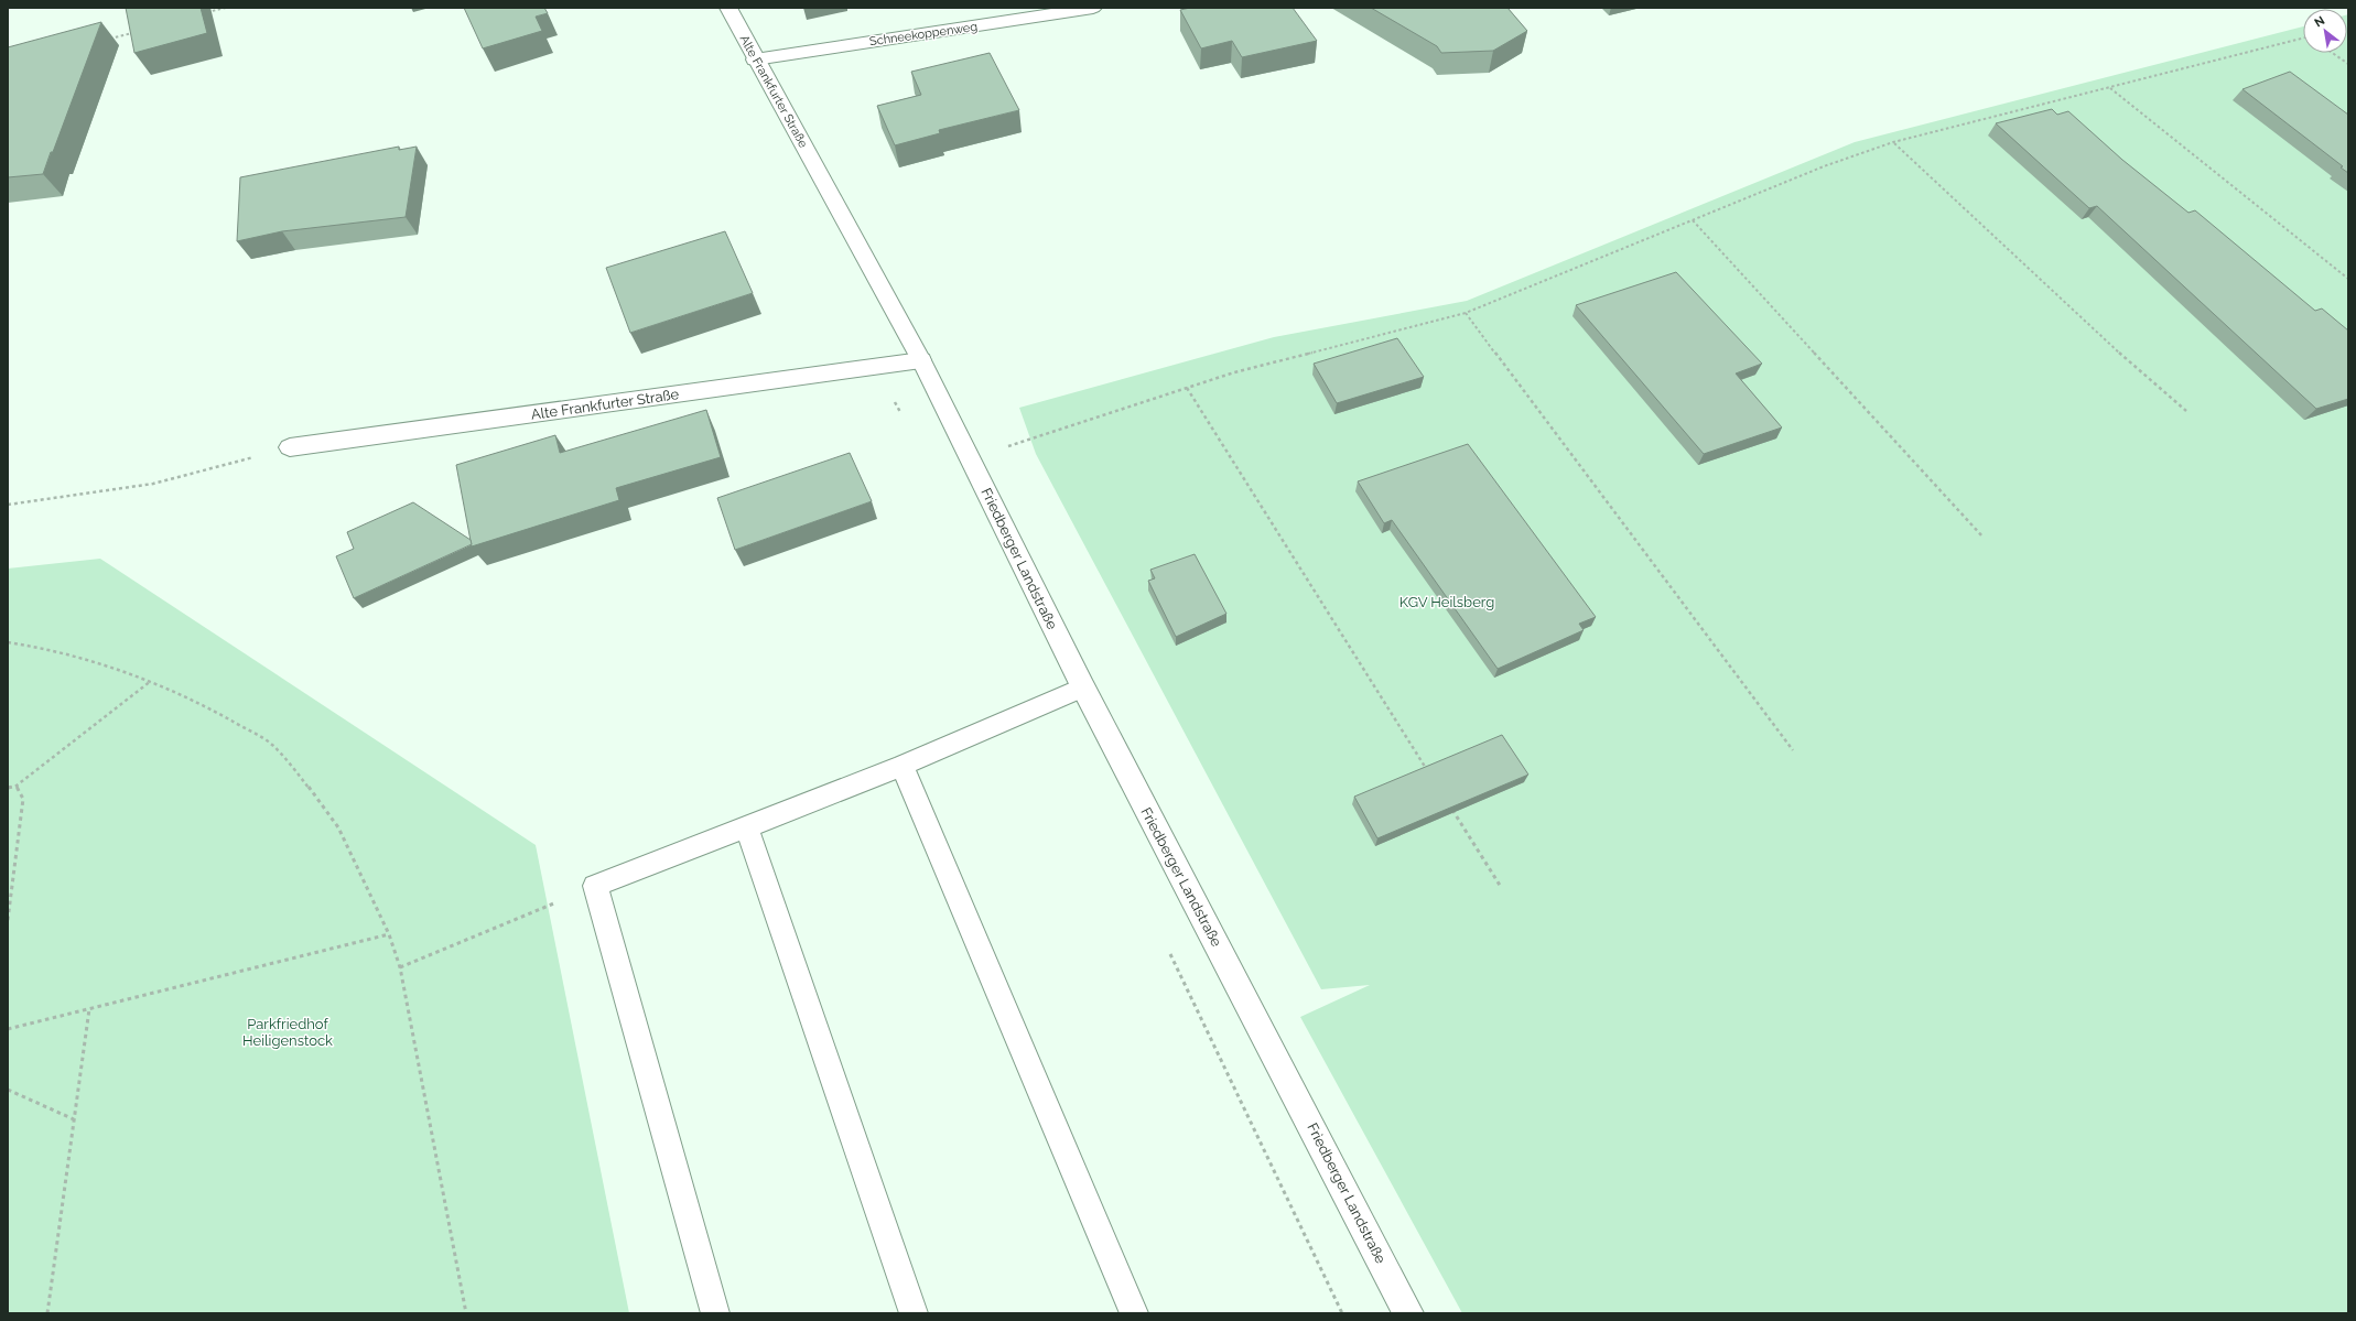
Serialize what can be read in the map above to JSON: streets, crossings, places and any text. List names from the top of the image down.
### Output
{
  "streets": {
    "street": ["Schneekoppenweg", "Alte Frankfurter Straße", "Friedberger Landstraße"]
  },
  "crossings": [
    ["Schneekoppenweg", "Alte Frankfurter Straße"],
    ["Alte Frankfurter Straße", "Friedberger Landstraße"]
  ],
  "parks": ["KGV Heilsberg", "Parkfriedhof Heiligenstock"],
  "north": "top left"
}
